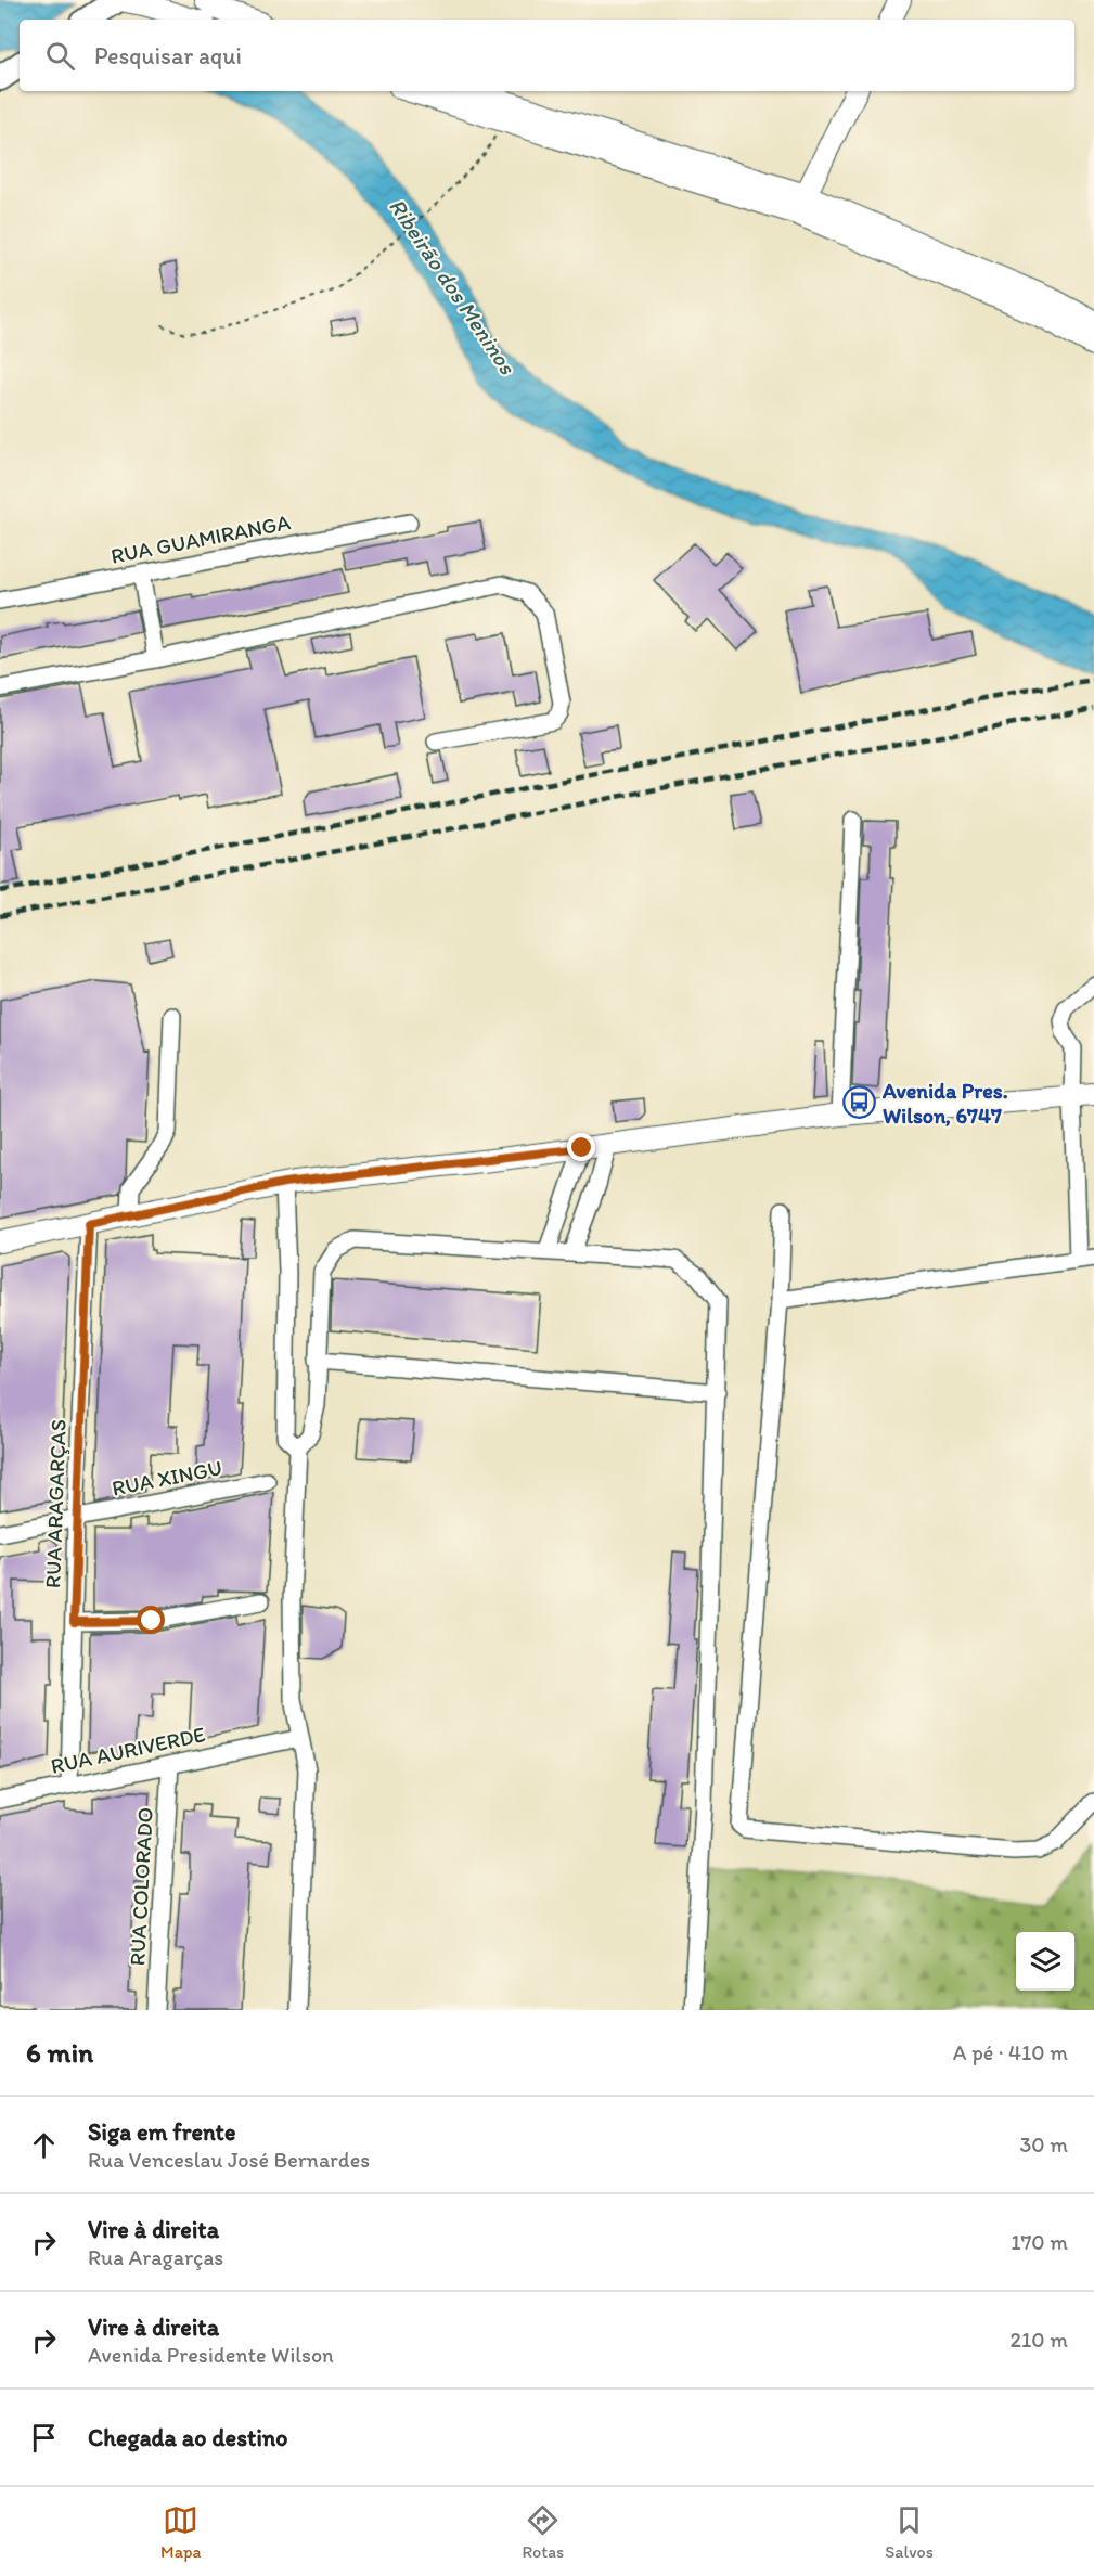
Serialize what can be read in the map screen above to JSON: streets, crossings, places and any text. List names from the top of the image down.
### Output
{
  "streets": {
    "street": [
      "RUA GUAMIRANGA",
      "RUA XINGU",
      "RUA ARAGARÇAS",
      "RUA AURIVERDE",
      "RUA COLORADO"
    ]
  },
  "crossings": [
    ["RUA XINGU", "RUA ARAGARÇAS"],
    ["RUA ARAGARÇAS", "RUA AURIVERDE"],
    ["RUA AURIVERDE", "RUA COLORADO"]
  ],
  "water": ["Ribeirão dos Meninos"],
  "places": {
    "bus stop": ["Avenida Pres. Wilson, 6747"]
  },
  "page": {
    "search": "Pesquisar aqui",
    "heading": ["6 min", "A pé · 410 m"],
    "list": [
      ["Siga em frente", "Rua Venceslau José Bernardes", "30 m"],
      ["Vire à direita", "Rua Aragarças", "170 m"],
      ["Vire à direita", "Avenida Presidente Wilson", "210 m"],
      "Chegada ao destino"
    ],
    "nav": ["Mapa", "Rotas", "Salvos"]
  }
}
